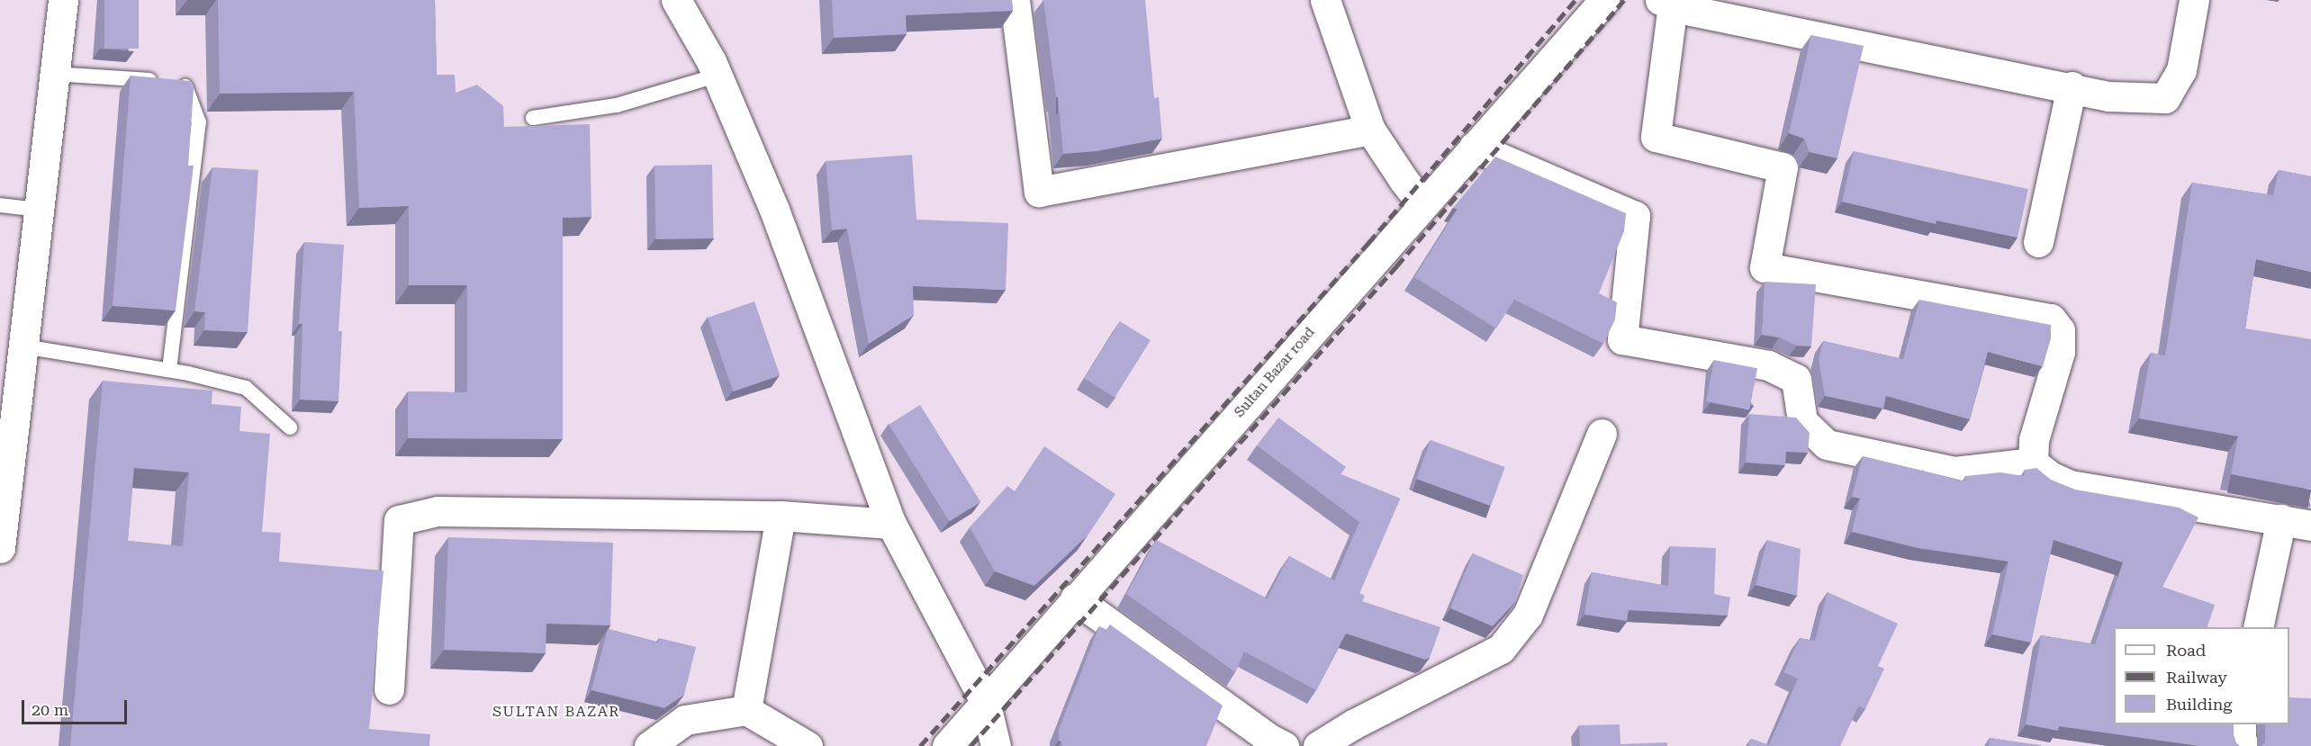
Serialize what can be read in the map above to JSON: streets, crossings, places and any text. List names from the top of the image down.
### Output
{
  "streets": {
    "street": ["Sultan Bazar road"]
  },
  "districts": ["SULTAN BAZAR"],
  "legend": ["Road", "Railway", "Building"],
  "scale_bar": "20 m"
}
